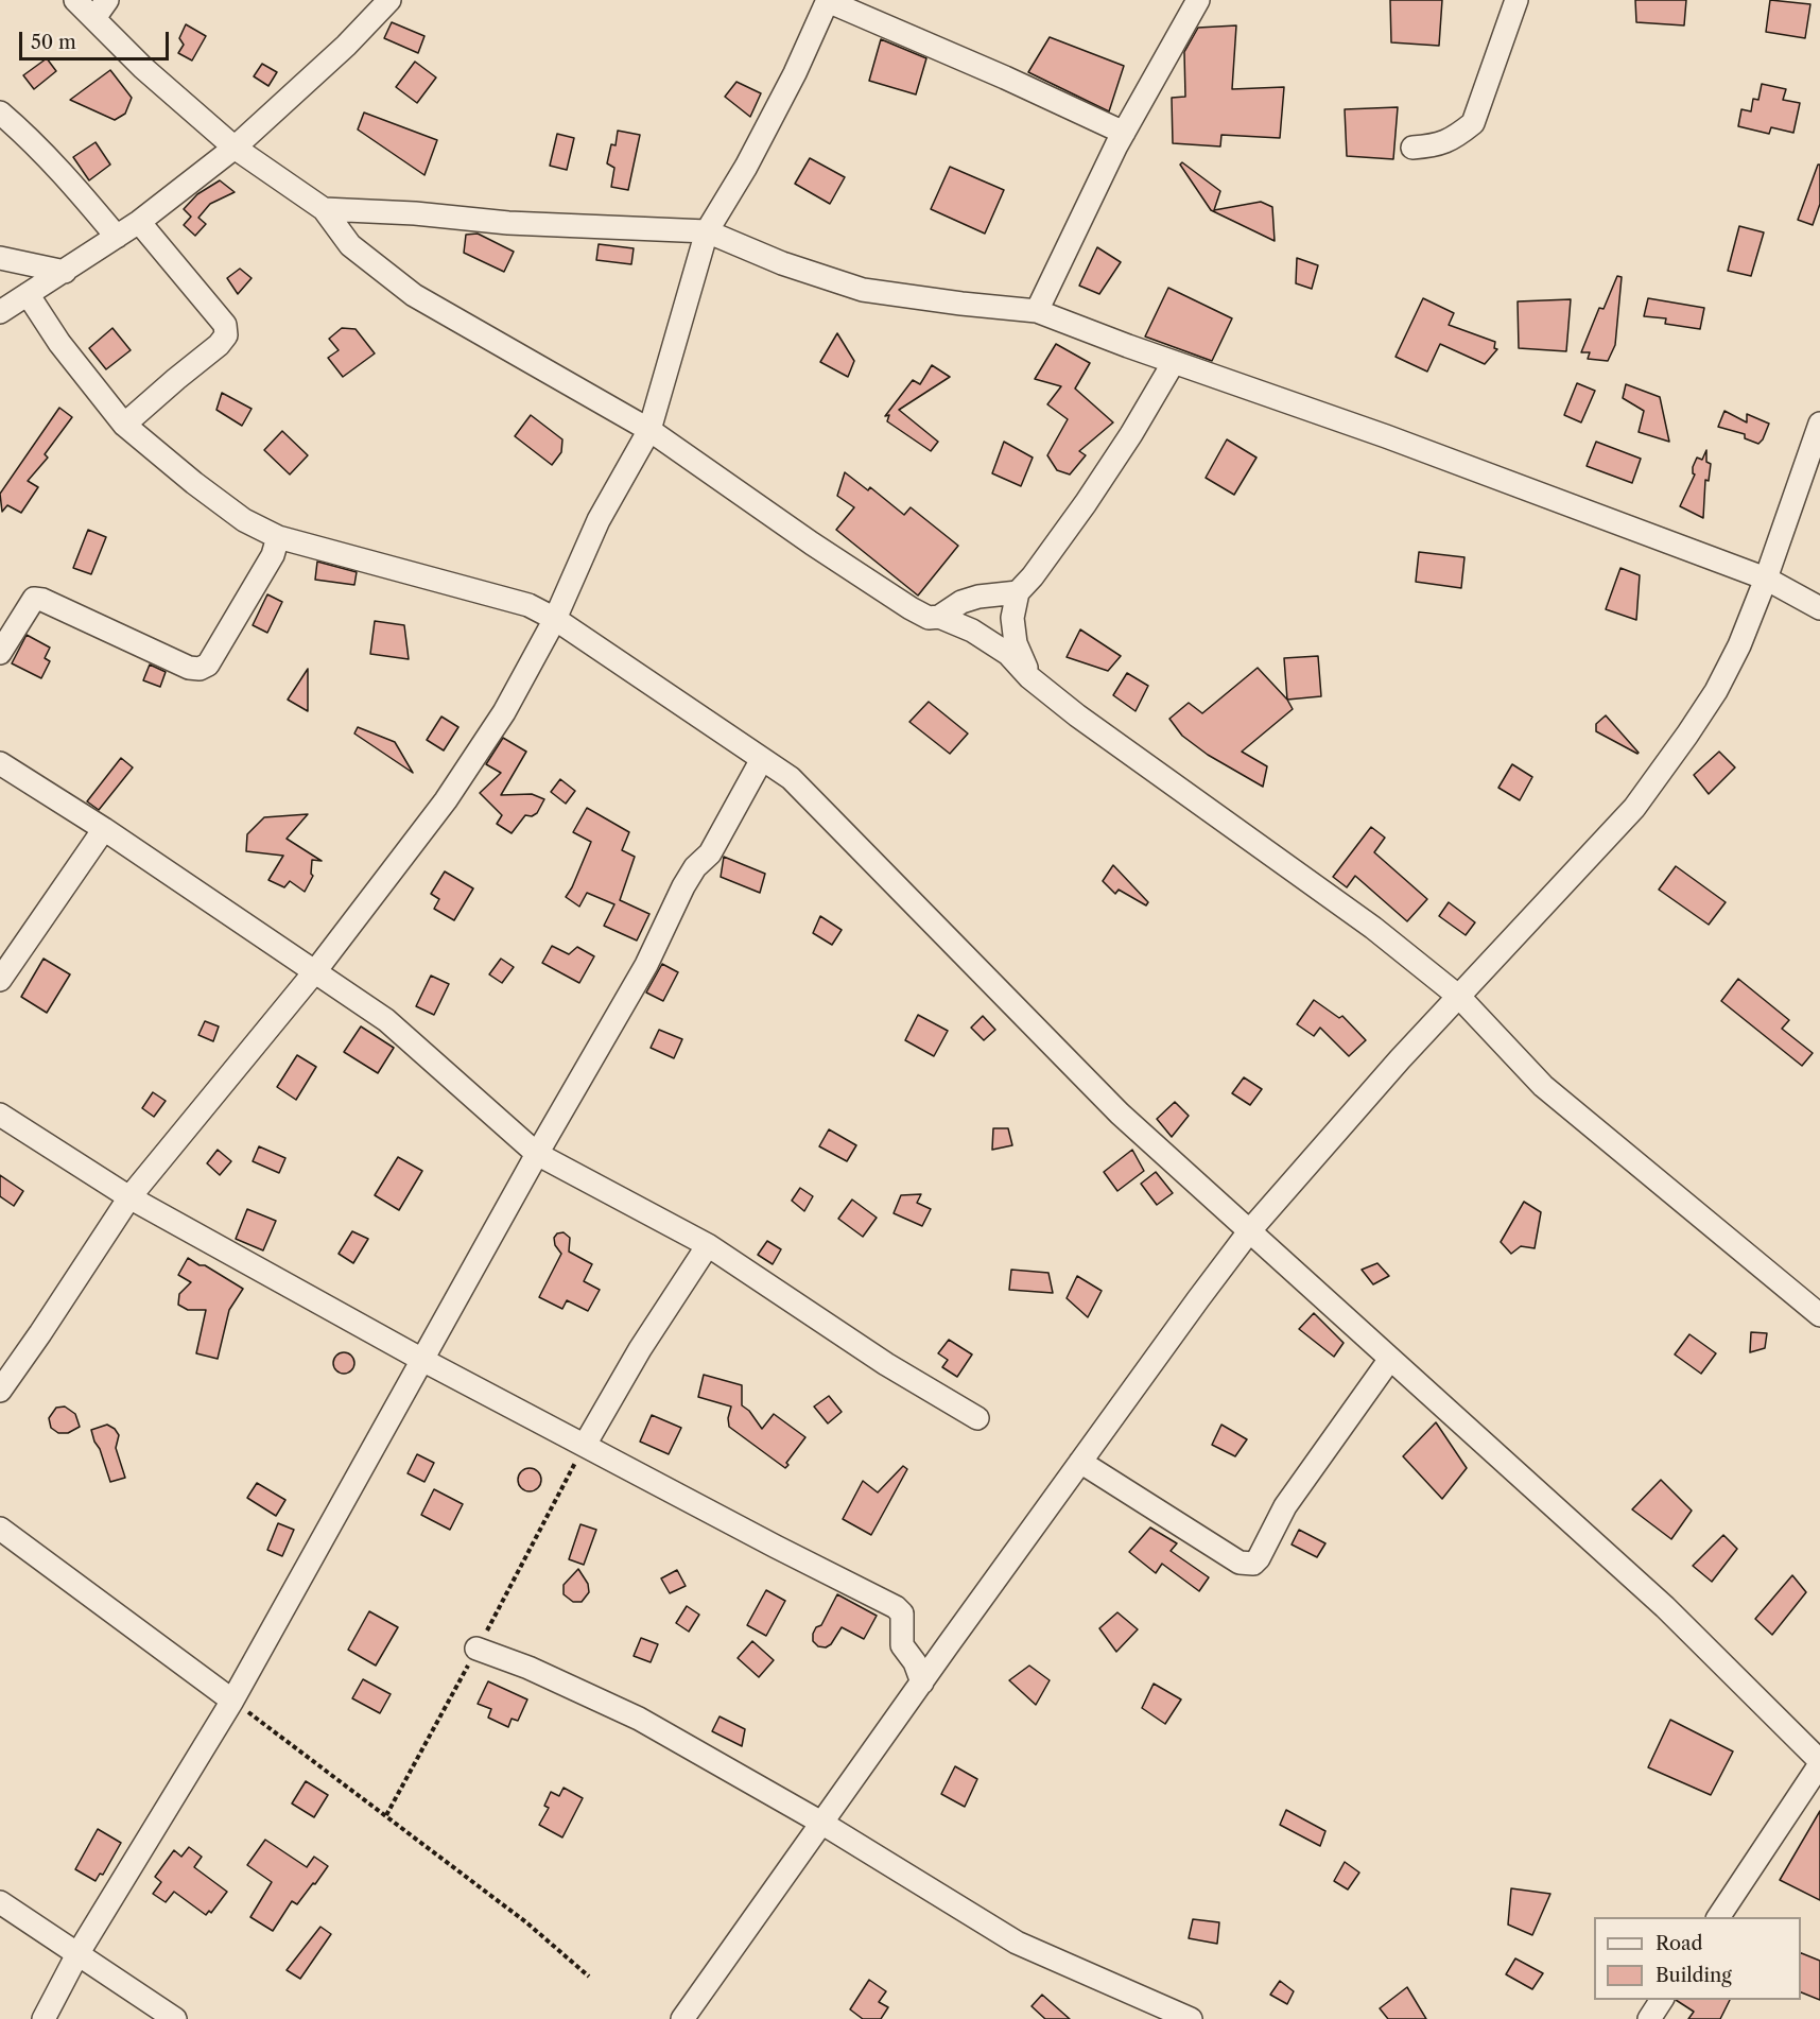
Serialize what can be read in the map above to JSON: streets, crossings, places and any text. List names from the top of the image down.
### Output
{
  "legend": ["Road", "Building"],
  "scale_bar": "50 m"
}
